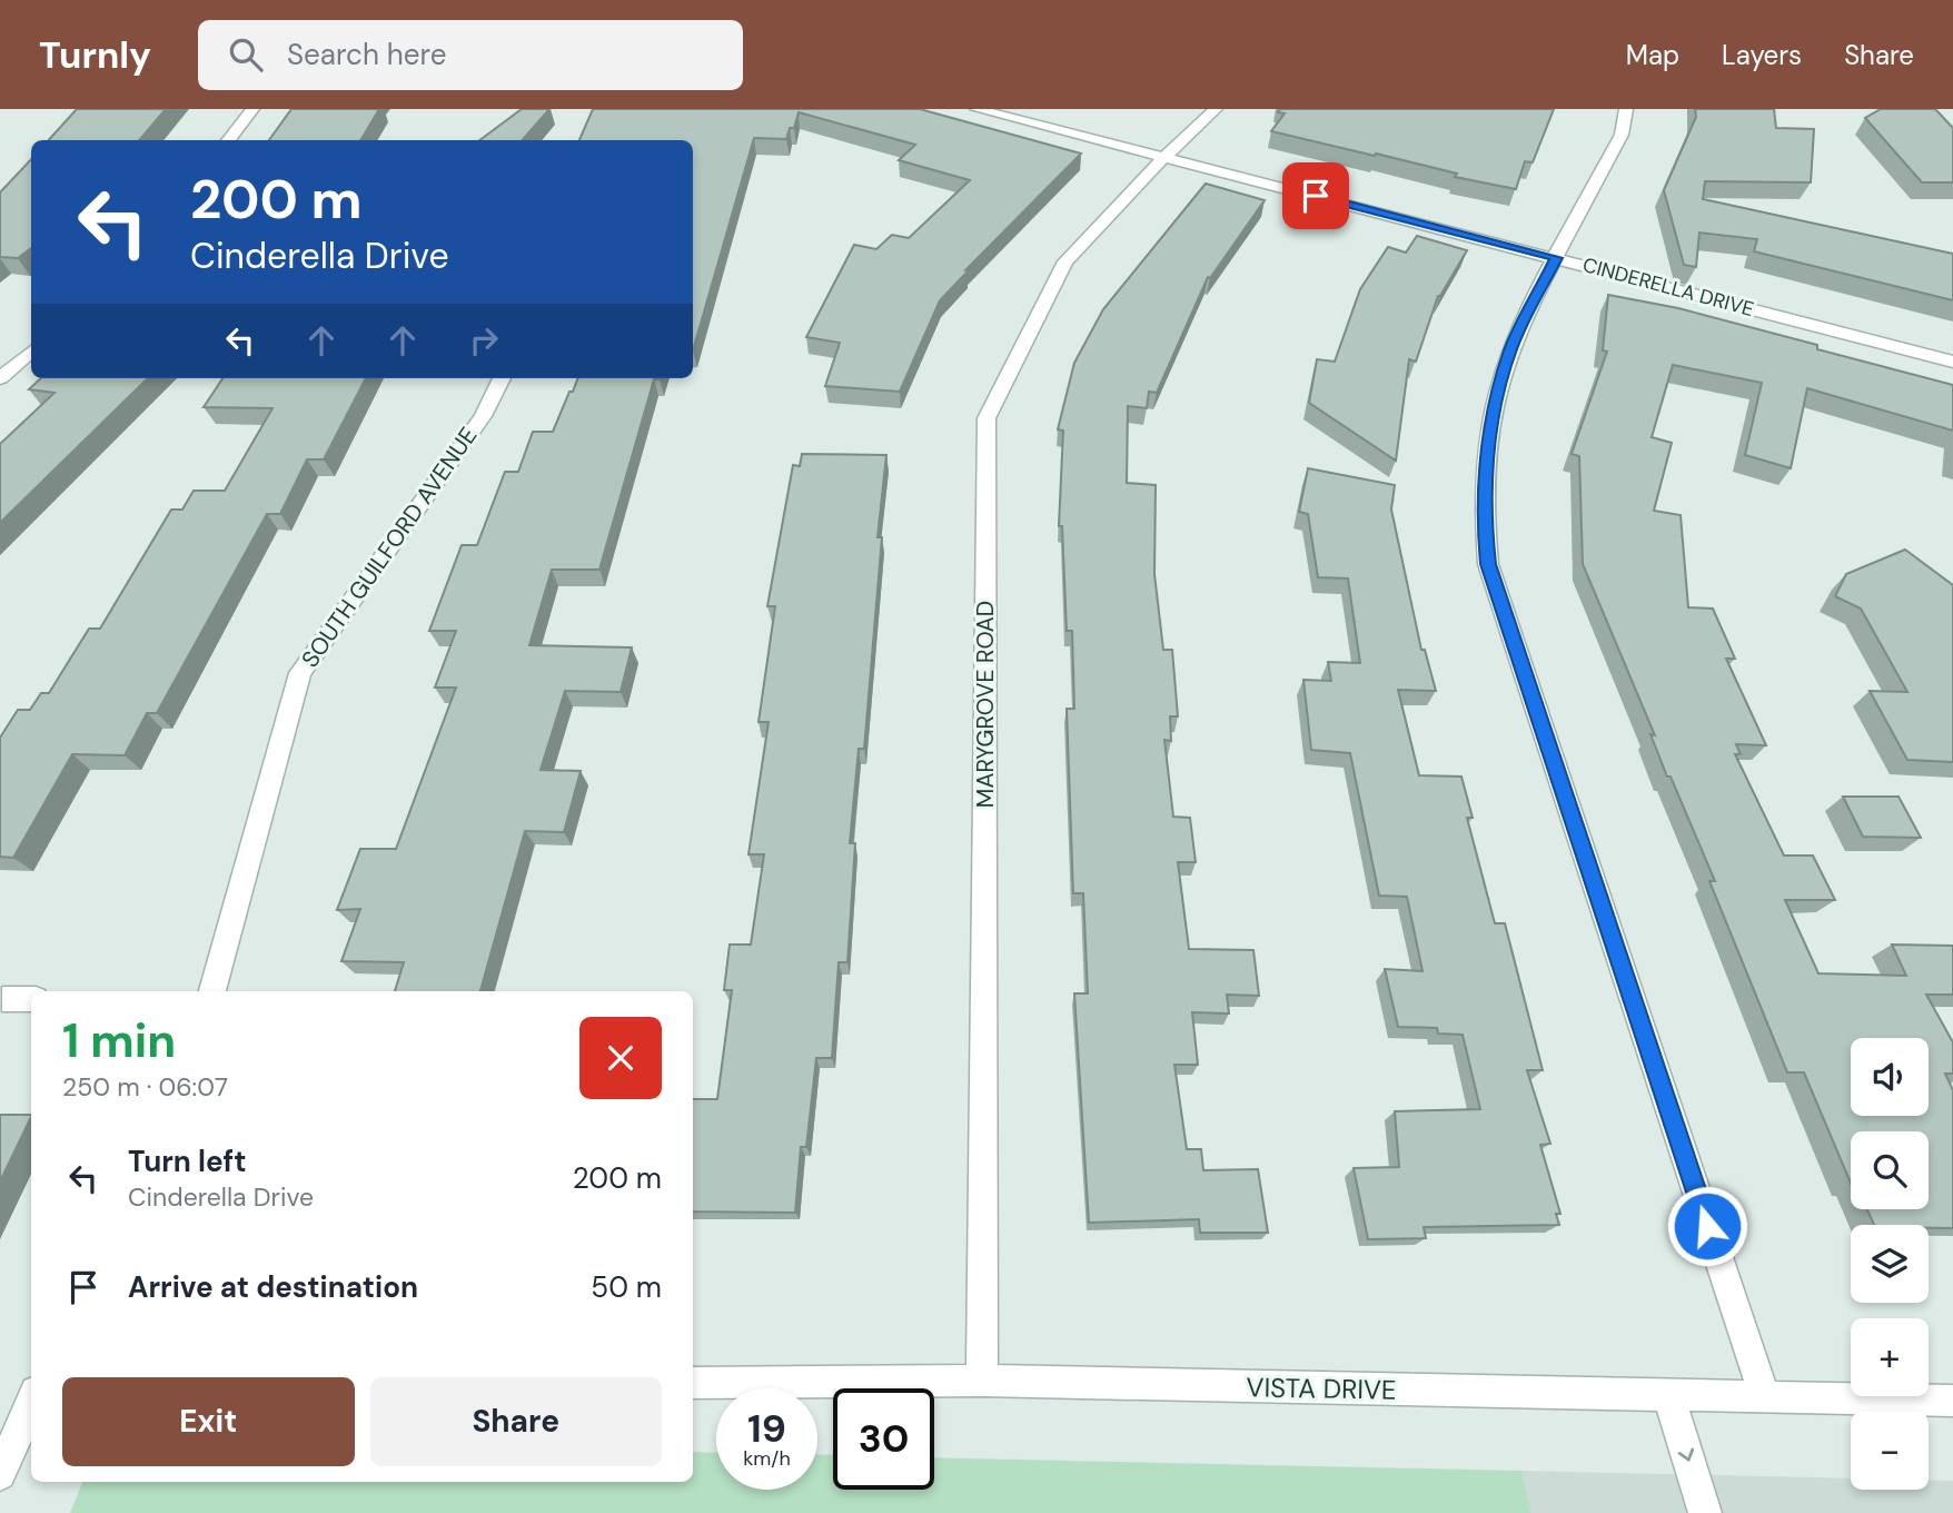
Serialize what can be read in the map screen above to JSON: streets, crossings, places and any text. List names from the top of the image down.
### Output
{
  "streets": {
    "street": [
      "CINDERELLA DRIVE",
      "SOUTH GUILFORD AVENUE",
      "MARYGROVE ROAD",
      "VISTA DRIVE"
    ]
  },
  "crossings": [
    ["CINDERELLA DRIVE", "MARYGROVE ROAD"],
    ["MARYGROVE ROAD", "VISTA DRIVE"]
  ],
  "page": {
    "header": "Turnly",
    "search": "Search here",
    "nav": ["Map", "Layers", "Share"],
    "turn": ["200 m", "Cinderella Drive"],
    "heading": ["1 min", "250 m · 06:07"],
    "map_buttons": ["+", "−"],
    "list": [
      {
        "name": "Turn left",
        "note": "Cinderella Drive",
        "value": "200 m"
      },
      {
        "name": "Arrive at destination",
        "value": "50 m"
      }
    ],
    "buttons": ["Exit", "Share"],
    "speed": "19 km/h",
    "limit": "30"
  }
}
